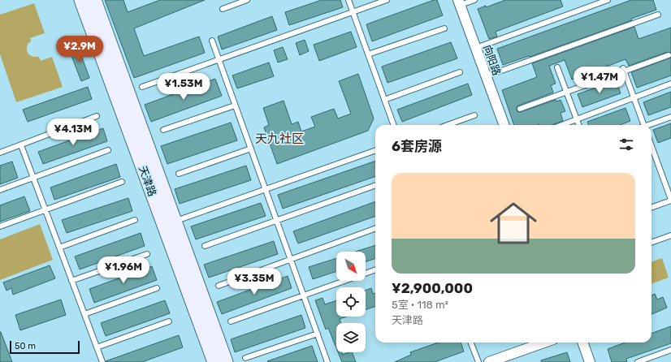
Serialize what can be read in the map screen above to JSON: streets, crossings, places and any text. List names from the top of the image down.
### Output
{
  "streets": {
    "main road": ["天津路"],
    "street": ["向阳路"]
  },
  "districts": ["天九社区"],
  "scale_bar": "50 m",
  "north": "bottom right",
  "page": {
    "price": [
      "¥2.9M",
      "¥1.47M",
      "¥1.53M",
      "¥4.13M",
      "¥1.96M",
      "¥3.35M"
    ],
    "heading": "6套房源",
    "list": [
      {
        "name": "¥2,900,000",
        "note": "5室 · 118 m² · 天津路"
      }
    ],
    "scale": "50 m"
  }
}
